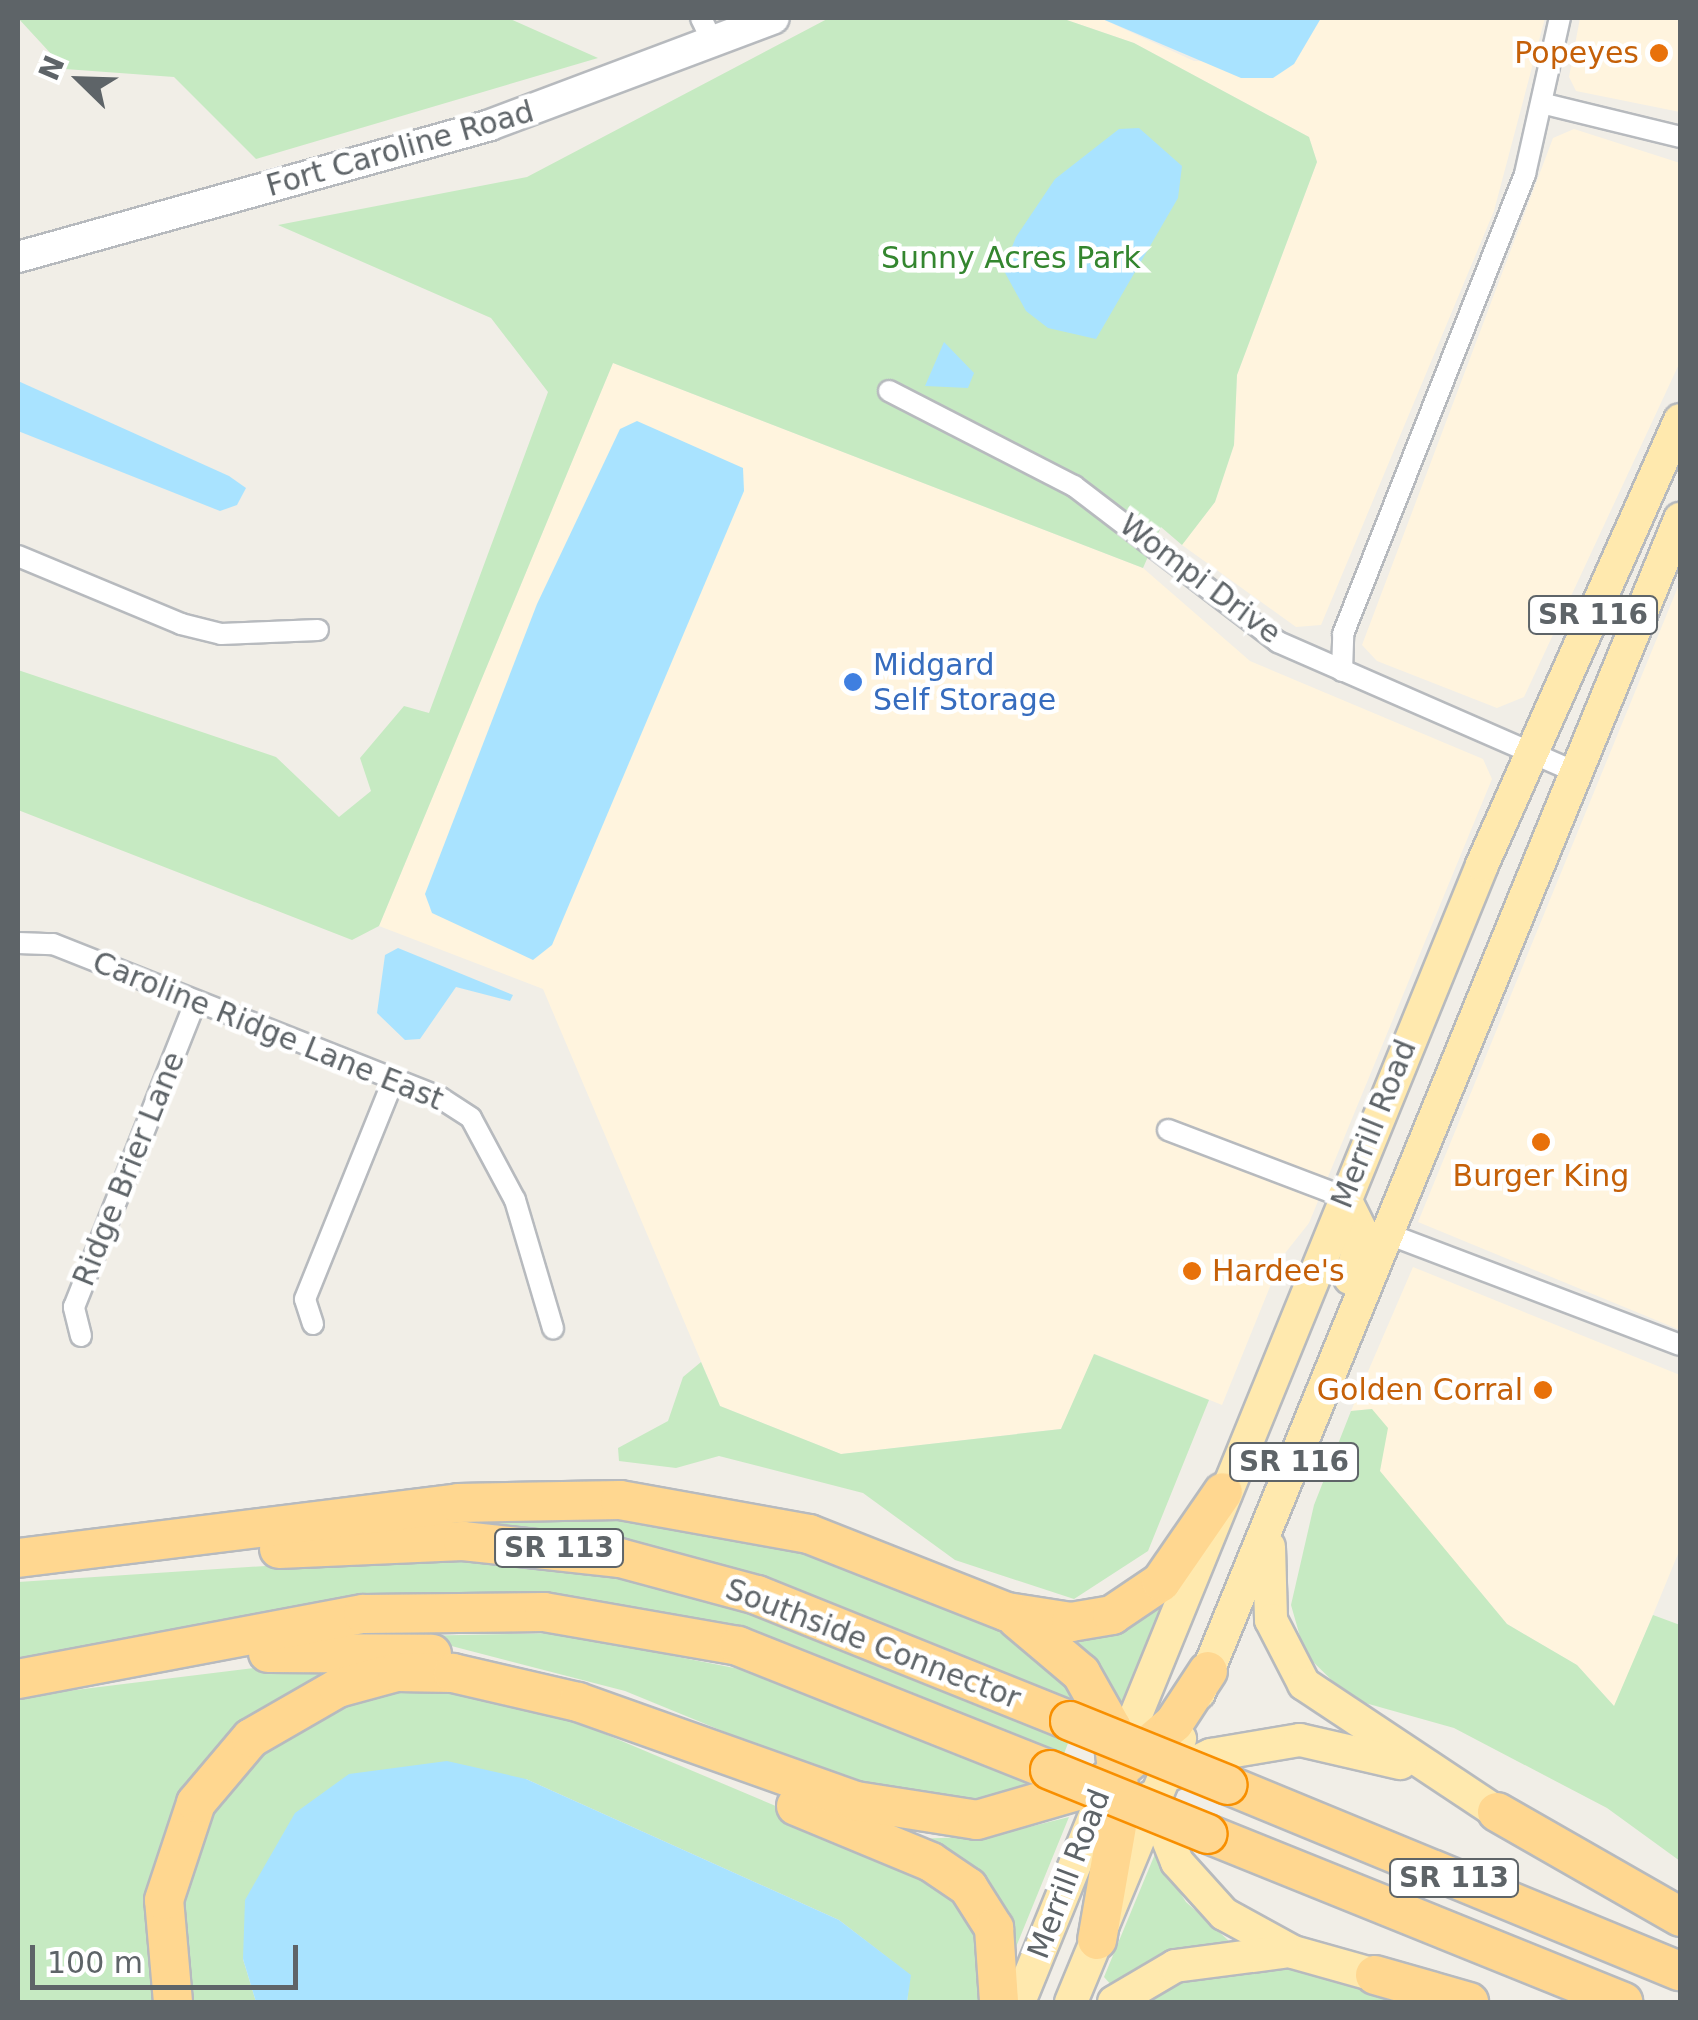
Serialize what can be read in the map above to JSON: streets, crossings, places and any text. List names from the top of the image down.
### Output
{
  "streets": {
    "highway": ["SR 113", "Southside Connector"],
    "main road": ["SR 116", "Merrill Road"],
    "street": [
      "Fort Caroline Road",
      "Wompi Drive",
      "Caroline Ridge Lane East",
      "Ridge Brier Lane"
    ]
  },
  "crossings": [
    ["Wompi Drive", "Merrill Road"],
    ["Caroline Ridge Lane East", "Ridge Brier Lane"]
  ],
  "parks": ["Sunny Acres Park"],
  "places": [
    "Popeyes",
    "Midgard Self Storage",
    "Burger King",
    "Hardee's",
    "Golden Corral"
  ],
  "scale_bar": "100 m",
  "north": "top left"
}
